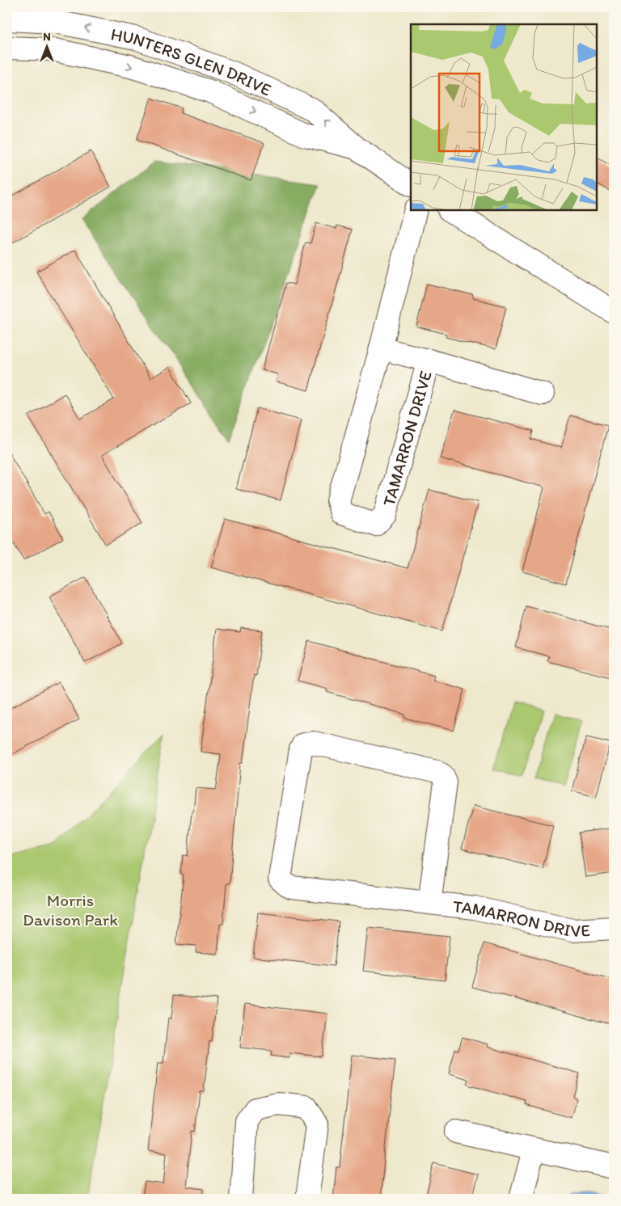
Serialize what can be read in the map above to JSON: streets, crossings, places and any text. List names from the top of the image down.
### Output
{
  "streets": {
    "street": ["HUNTERS GLEN DRIVE", "TAMARRON DRIVE"]
  },
  "parks": ["Morris Davison Park"],
  "north": "top"
}
